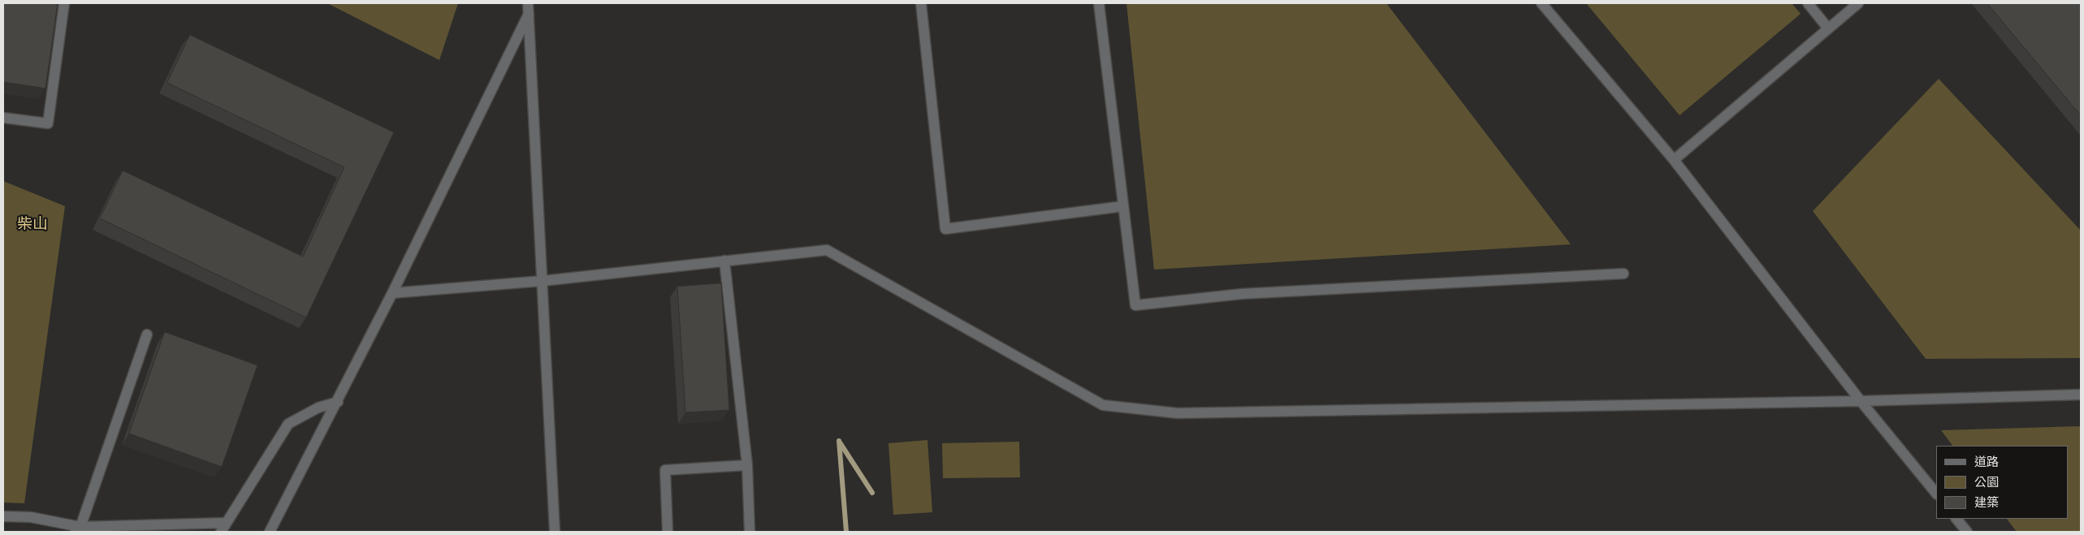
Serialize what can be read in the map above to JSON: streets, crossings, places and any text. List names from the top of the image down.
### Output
{
  "parks": ["柴山"],
  "legend": ["道路", "公園", "建築"]
}
